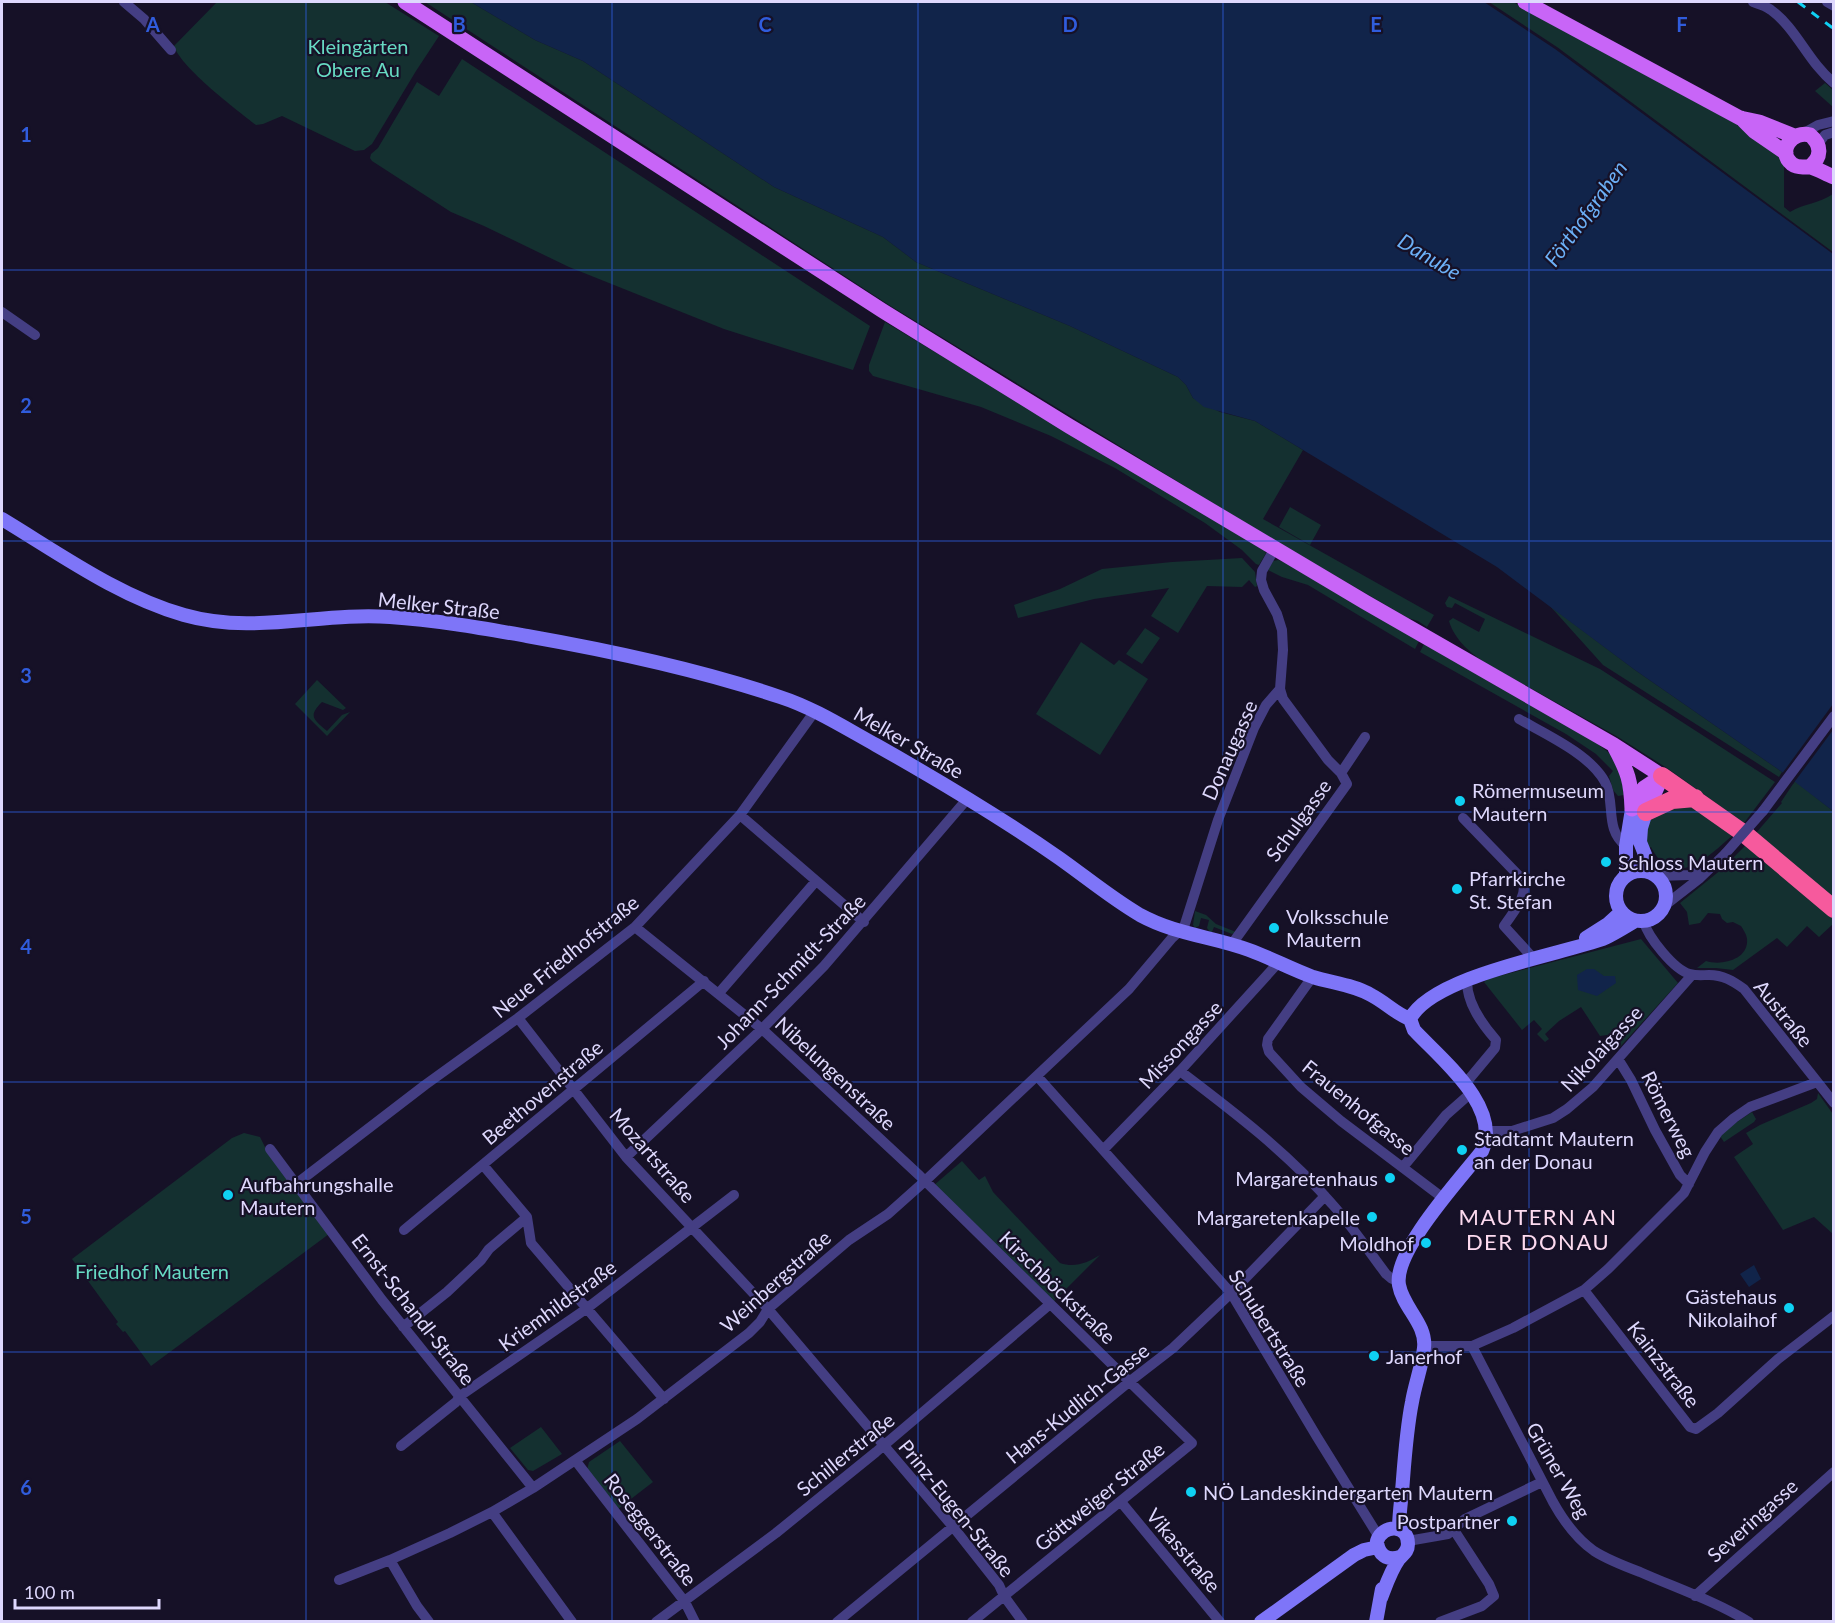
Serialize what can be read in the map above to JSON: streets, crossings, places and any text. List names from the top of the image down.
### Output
{
  "streets": {
    "street": [
      "Melker Straße",
      "Donaugasse",
      "Schulgasse",
      "Neue Friedhofstraße",
      "Johann-Schmidt-Straße",
      "Austraße",
      "Missongasse",
      "Nikolaigasse",
      "Nibelungenstraße",
      "Beethovenstraße",
      "Frauenhofgasse",
      "Römerweg",
      "Mozartstraße",
      "Weinbergstraße",
      "Kirschböckstraße",
      "Kriemhildstraße",
      "Ernst-Schandl-Straße",
      "Schubertstraße",
      "Kainzstraße",
      "Hans-Kudlich-Gasse",
      "Schillerstraße",
      "Grüner Weg",
      "Göttweiger Straße",
      "Prinz-Eugen-Straße",
      "Severingasse",
      "Roseggerstraße",
      "Vikasstraße"
    ]
  },
  "crossings": [
    ["Melker Straße", "Donaugasse"],
    ["Melker Straße", "Schulgasse"],
    ["Melker Straße", "Neue Friedhofstraße"],
    ["Melker Straße", "Johann-Schmidt-Straße"],
    ["Melker Straße", "Missongasse"],
    ["Melker Straße", "Frauenhofgasse"],
    ["Melker Straße", "Weinbergstraße"],
    ["Donaugasse", "Schulgasse"],
    ["Donaugasse", "Weinbergstraße"],
    ["Neue Friedhofstraße", "Nibelungenstraße"],
    ["Neue Friedhofstraße", "Mozartstraße"],
    ["Neue Friedhofstraße", "Ernst-Schandl-Straße"],
    ["Johann-Schmidt-Straße", "Nibelungenstraße"],
    ["Johann-Schmidt-Straße", "Mozartstraße"],
    ["Austraße", "Nikolaigasse"],
    ["Missongasse", "Schubertstraße"],
    ["Nikolaigasse", "Römerweg"],
    ["Nibelungenstraße", "Beethovenstraße"],
    ["Nibelungenstraße", "Weinbergstraße"],
    ["Nibelungenstraße", "Kirschböckstraße"],
    ["Beethovenstraße", "Mozartstraße"],
    ["Mozartstraße", "Weinbergstraße"],
    ["Mozartstraße", "Kriemhildstraße"],
    ["Mozartstraße", "Prinz-Eugen-Straße"],
    ["Weinbergstraße", "Kirschböckstraße"],
    ["Weinbergstraße", "Ernst-Schandl-Straße"],
    ["Weinbergstraße", "Schubertstraße"],
    ["Weinbergstraße", "Prinz-Eugen-Straße"],
    ["Weinbergstraße", "Roseggerstraße"],
    ["Kirschböckstraße", "Hans-Kudlich-Gasse"],
    ["Kirschböckstraße", "Schillerstraße"],
    ["Kirschböckstraße", "Göttweiger Straße"],
    ["Kriemhildstraße", "Ernst-Schandl-Straße"],
    ["Schubertstraße", "Hans-Kudlich-Gasse"],
    ["Hans-Kudlich-Gasse", "Prinz-Eugen-Straße"],
    ["Schillerstraße", "Prinz-Eugen-Straße"],
    ["Schillerstraße", "Roseggerstraße"],
    ["Grüner Weg", "Severingasse"],
    ["Göttweiger Straße", "Prinz-Eugen-Straße"],
    ["Göttweiger Straße", "Vikasstraße"]
  ],
  "districts": ["MAUTERN AN DER DONAU"],
  "water": ["Förthofgraben", "Danube"],
  "parks": ["Kleingärten Obere Au", "Friedhof Mautern"],
  "places": [
    "Römermuseum Mautern",
    "Schloss Mautern",
    "Pfarrkirche St. Stefan",
    "Volksschule Mautern",
    "Stadtamt Mautern an der Donau",
    "Margaretenhaus",
    "Aufbahrungshalle Mautern",
    "Margaretenkapelle",
    "Moldhof",
    "Gästehaus Nikolaihof",
    "Janerhof",
    "NÖ Landeskindergarten Mautern",
    "Postpartner"
  ],
  "scale_bar": "100 m",
  "grid": {
    "columns": [
      "A",
      "B",
      "C",
      "D",
      "E",
      "F"
    ],
    "rows": [
      "1",
      "2",
      "3",
      "4",
      "5",
      "6"
    ]
  }
}
